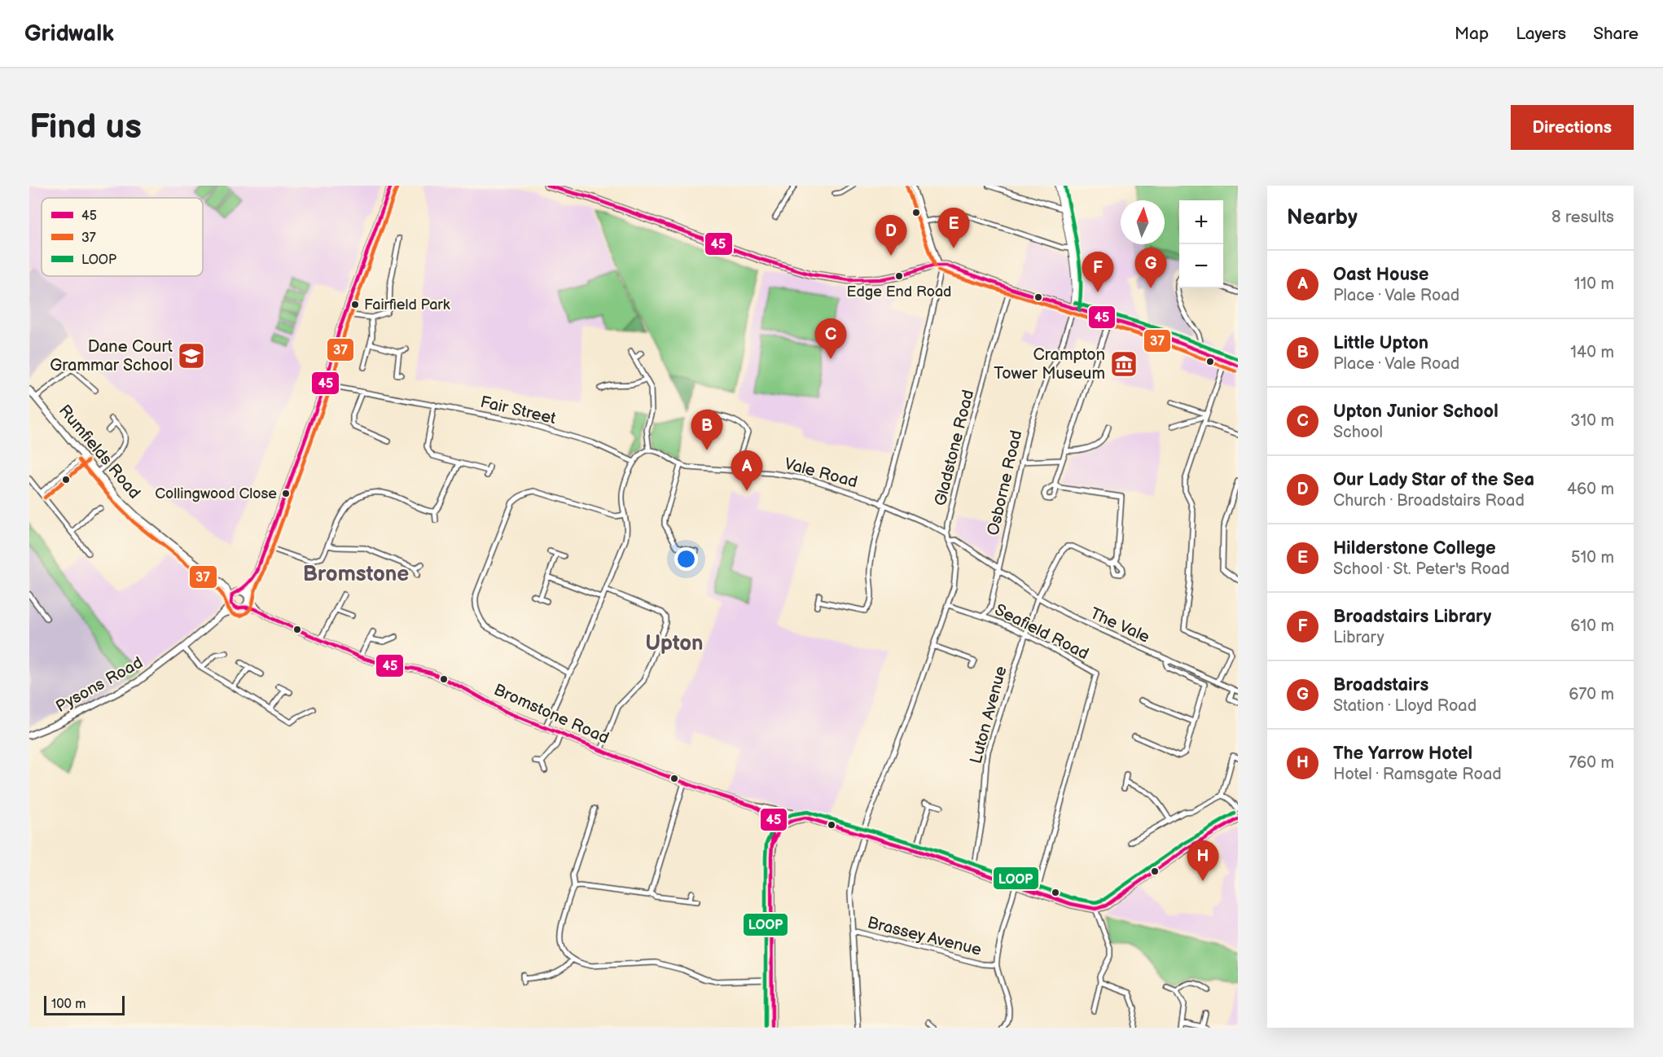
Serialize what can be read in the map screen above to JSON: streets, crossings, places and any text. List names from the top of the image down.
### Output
{
  "streets": {
    "street": [
      "Fair Street",
      "Gladstone Road",
      "Rumfields Road",
      "Vale Road",
      "Osborne Road",
      "The Vale",
      "Seafield Road",
      "Pysons Road",
      "Bromstone Road",
      "Luton Avenue",
      "Brassey Avenue"
    ]
  },
  "crossings": [
    ["Gladstone Road", "Vale Road"],
    ["Rumfields Road", "Pysons Road"],
    ["Rumfields Road", "Bromstone Road"],
    ["Osborne Road", "The Vale"],
    ["Osborne Road", "Seafield Road"],
    ["The Vale", "Luton Avenue"],
    ["Seafield Road", "Luton Avenue"],
    ["Pysons Road", "Bromstone Road"]
  ],
  "districts": ["Bromstone", "Upton"],
  "places": {
    "other": ["Edge End Road", "Fairfield Park", "Collingwood Close"],
    "school or university": ["Dane Court Grammar School"],
    "museum": ["Crampton Tower Museum"]
  },
  "lines": ["transit line 45", "transit line LOOP", "transit line 37"],
  "legend": ["45", "37", "LOOP"],
  "scale_bar": "100 m",
  "north": "top",
  "page": {
    "header": "Gridwalk",
    "nav": ["Map", "Layers", "Share"],
    "buttons": "Directions",
    "title": "Find us",
    "heading": ["Nearby", "8 results"],
    "map_buttons": ["+", "−"],
    "pins": [
      "E",
      "D",
      "G",
      "F",
      "C",
      "B",
      "A",
      "H"
    ],
    "list": [
      {
        "mark": "A",
        "name": "Oast House",
        "note": "Place · Vale Road",
        "value": "110 m"
      },
      {
        "mark": "B",
        "name": "Little Upton",
        "note": "Place · Vale Road",
        "value": "140 m"
      },
      {
        "mark": "C",
        "name": "Upton Junior School",
        "note": "School",
        "value": "310 m"
      },
      {
        "mark": "D",
        "name": "Our Lady Star of the Sea",
        "note": "Church · Broadstairs Road",
        "value": "460 m"
      },
      {
        "mark": "E",
        "name": "Hilderstone College",
        "note": "School · St. Peter's Road",
        "value": "510 m"
      },
      {
        "mark": "F",
        "name": "Broadstairs Library",
        "note": "Library",
        "value": "610 m"
      },
      {
        "mark": "G",
        "name": "Broadstairs",
        "note": "Station · Lloyd Road",
        "value": "670 m"
      },
      {
        "mark": "H",
        "name": "The Yarrow Hotel",
        "note": "Hotel · Ramsgate Road",
        "value": "760 m"
      }
    ],
    "scale": "100 m"
  }
}
